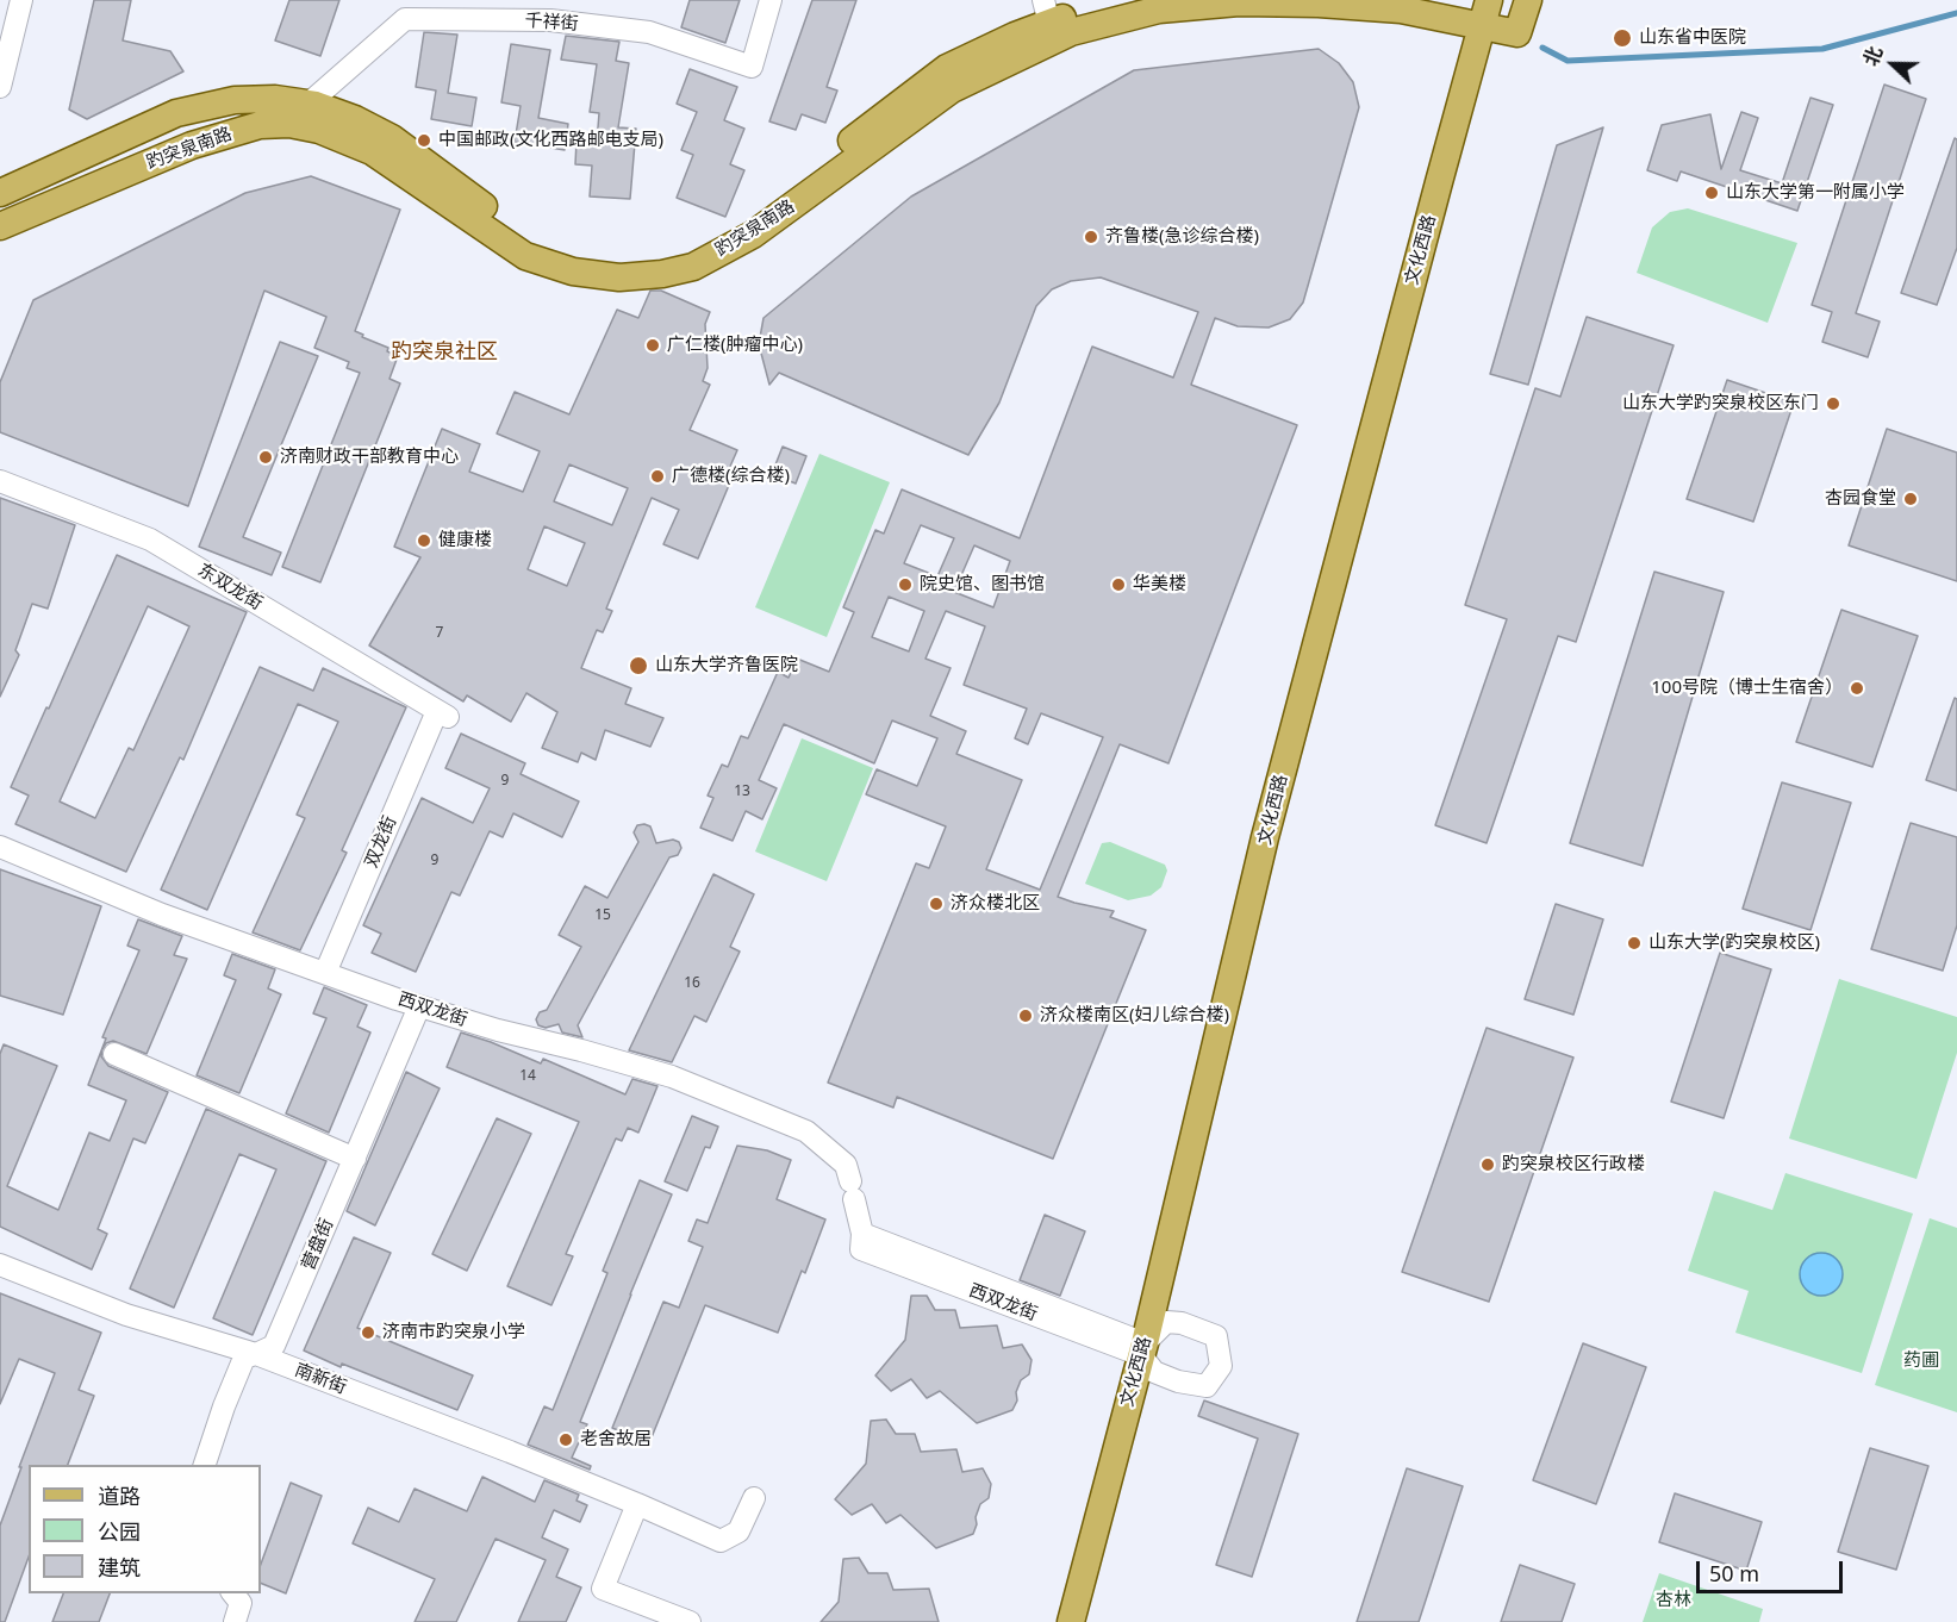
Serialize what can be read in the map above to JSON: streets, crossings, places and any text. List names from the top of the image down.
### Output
{
  "streets": {
    "main road": ["趵突泉南路", "文化西路"],
    "street": [
      "千祥街",
      "东双龙街",
      "双龙街",
      "西双龙街",
      "营盘街",
      "南新街"
    ]
  },
  "crossings": [
    ["千祥街", "趵突泉南路"],
    ["趵突泉南路", "文化西路"],
    ["文化西路", "西双龙街"],
    ["东双龙街", "双龙街"],
    ["双龙街", "西双龙街"],
    ["西双龙街", "营盘街"],
    ["营盘街", "南新街"]
  ],
  "districts": ["趵突泉社区"],
  "parks": ["药圃", "杏林"],
  "places": [
    "山东省中医院",
    "中国邮政(文化西路邮电支局)",
    "山东大学第一附属小学",
    "齐鲁楼(急诊综合楼)",
    "广仁楼(肿瘤中心)",
    "山东大学趵突泉校区东门",
    "济南财政干部教育中心",
    "广德楼(综合楼)",
    "杏园食堂",
    "健康楼",
    "院史馆、图书馆",
    "华美楼",
    "山东大学齐鲁医院",
    "100号院（博士生宿舍）",
    "济众楼北区",
    "山东大学(趵突泉校区)",
    "济众楼南区(妇儿综合楼)",
    "趵突泉校区行政楼",
    "济南市趵突泉小学",
    "老舍故居"
  ],
  "house_numbers": [
    "7",
    "9",
    "13",
    "9",
    "15",
    "16",
    "14"
  ],
  "legend": ["道路", "公园", "建筑"],
  "scale_bar": "50 m",
  "north": "left"
}
